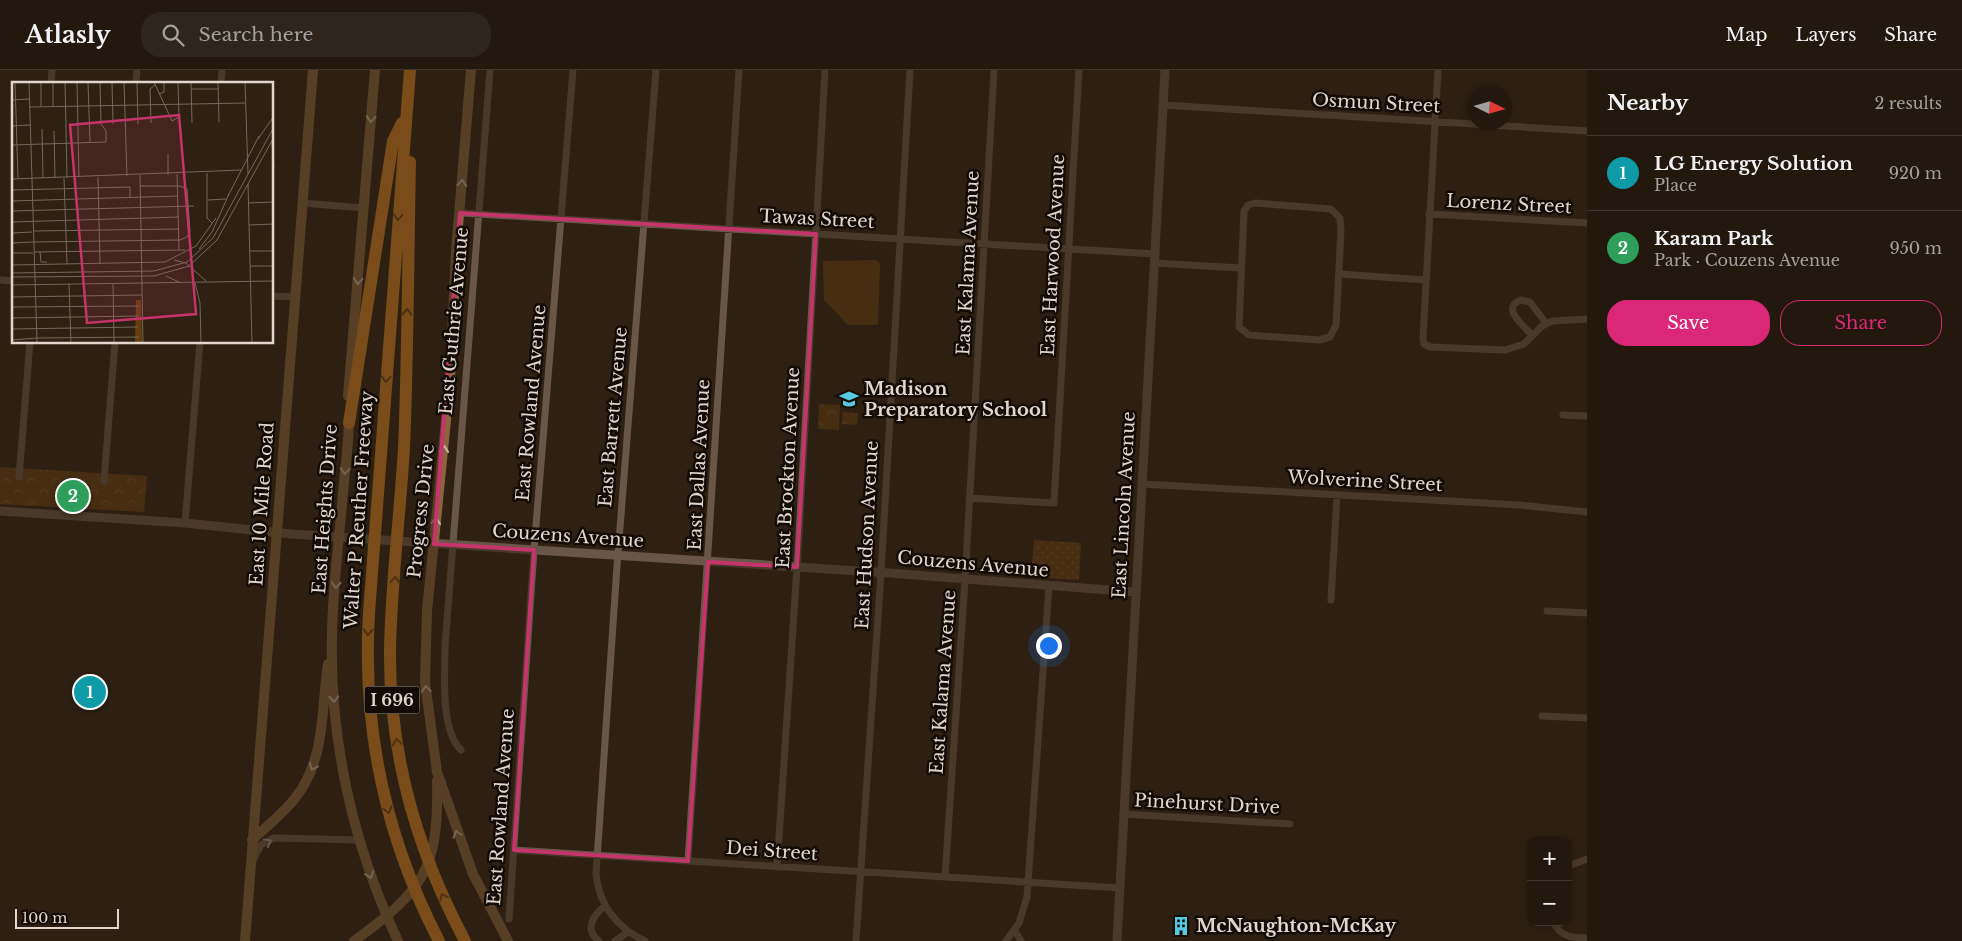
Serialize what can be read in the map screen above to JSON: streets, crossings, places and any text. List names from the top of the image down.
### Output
{
  "streets": {
    "highway": ["Walter P Reuther Freeway", "I 696"],
    "main road": ["East 10 Mile Road", "East Heights Drive", "Progress Drive"],
    "street": [
      "Osmun Street",
      "Lorenz Street",
      "Tawas Street",
      "East Harwood Avenue",
      "East Kalama Avenue",
      "East Guthrie Avenue",
      "East Rowland Avenue",
      "East Barrett Avenue",
      "East Dallas Avenue",
      "East Brockton Avenue",
      "Wolverine Street",
      "East Lincoln Avenue",
      "East Hudson Avenue",
      "Couzens Avenue",
      "Pinehurst Drive",
      "Dei Street"
    ]
  },
  "crossings": [
    ["Osmun Street", "East Lincoln Avenue"],
    ["Tawas Street", "East Harwood Avenue"],
    ["Tawas Street", "East Kalama Avenue"],
    ["Tawas Street", "East Guthrie Avenue"],
    ["Tawas Street", "East Rowland Avenue"],
    ["Tawas Street", "East Barrett Avenue"],
    ["Tawas Street", "East Dallas Avenue"],
    ["Tawas Street", "East Brockton Avenue"],
    ["Tawas Street", "East Lincoln Avenue"],
    ["Tawas Street", "Progress Drive"],
    ["Tawas Street", "East Hudson Avenue"],
    ["East Harwood Avenue", "East Kalama Avenue"],
    ["East Kalama Avenue", "Couzens Avenue"],
    ["East Kalama Avenue", "Dei Street"],
    ["East Guthrie Avenue", "Couzens Avenue"],
    ["East Rowland Avenue", "Couzens Avenue"],
    ["East Rowland Avenue", "Dei Street"],
    ["East Barrett Avenue", "Couzens Avenue"],
    ["East Barrett Avenue", "Dei Street"],
    ["East Dallas Avenue", "Couzens Avenue"],
    ["East Dallas Avenue", "Dei Street"],
    ["East Brockton Avenue", "Couzens Avenue"],
    ["East Brockton Avenue", "Dei Street"],
    ["Wolverine Street", "East Lincoln Avenue"],
    ["East 10 Mile Road", "Couzens Avenue"],
    ["East Lincoln Avenue", "Couzens Avenue"],
    ["East Lincoln Avenue", "Pinehurst Drive"],
    ["East Lincoln Avenue", "Dei Street"],
    ["East Heights Drive", "Couzens Avenue"],
    ["Walter P Reuther Freeway", "I 696"],
    ["Progress Drive", "Couzens Avenue"],
    ["East Hudson Avenue", "Couzens Avenue"],
    ["East Hudson Avenue", "Dei Street"]
  ],
  "one_way": ["East Heights Drive", "Progress Drive"],
  "places": {
    "school or university": ["Madison Preparatory School"],
    "building": ["McNaughton-McKay"]
  },
  "scale_bar": "100 m",
  "north": "right",
  "page": {
    "header": "Atlasly",
    "search": "Search here",
    "nav": ["Map", "Layers", "Share"],
    "heading": ["Nearby", "2 results"],
    "list": [
      {
        "mark": "1",
        "name": "LG Energy Solution",
        "note": "Place",
        "value": "920 m"
      },
      {
        "mark": "2",
        "name": "Karam Park",
        "note": "Park · Couzens Avenue",
        "value": "950 m"
      }
    ],
    "buttons": ["Save", "Share"],
    "pins": ["2", "1"],
    "map_buttons": ["+", "−"],
    "scale": "100 m"
  }
}
